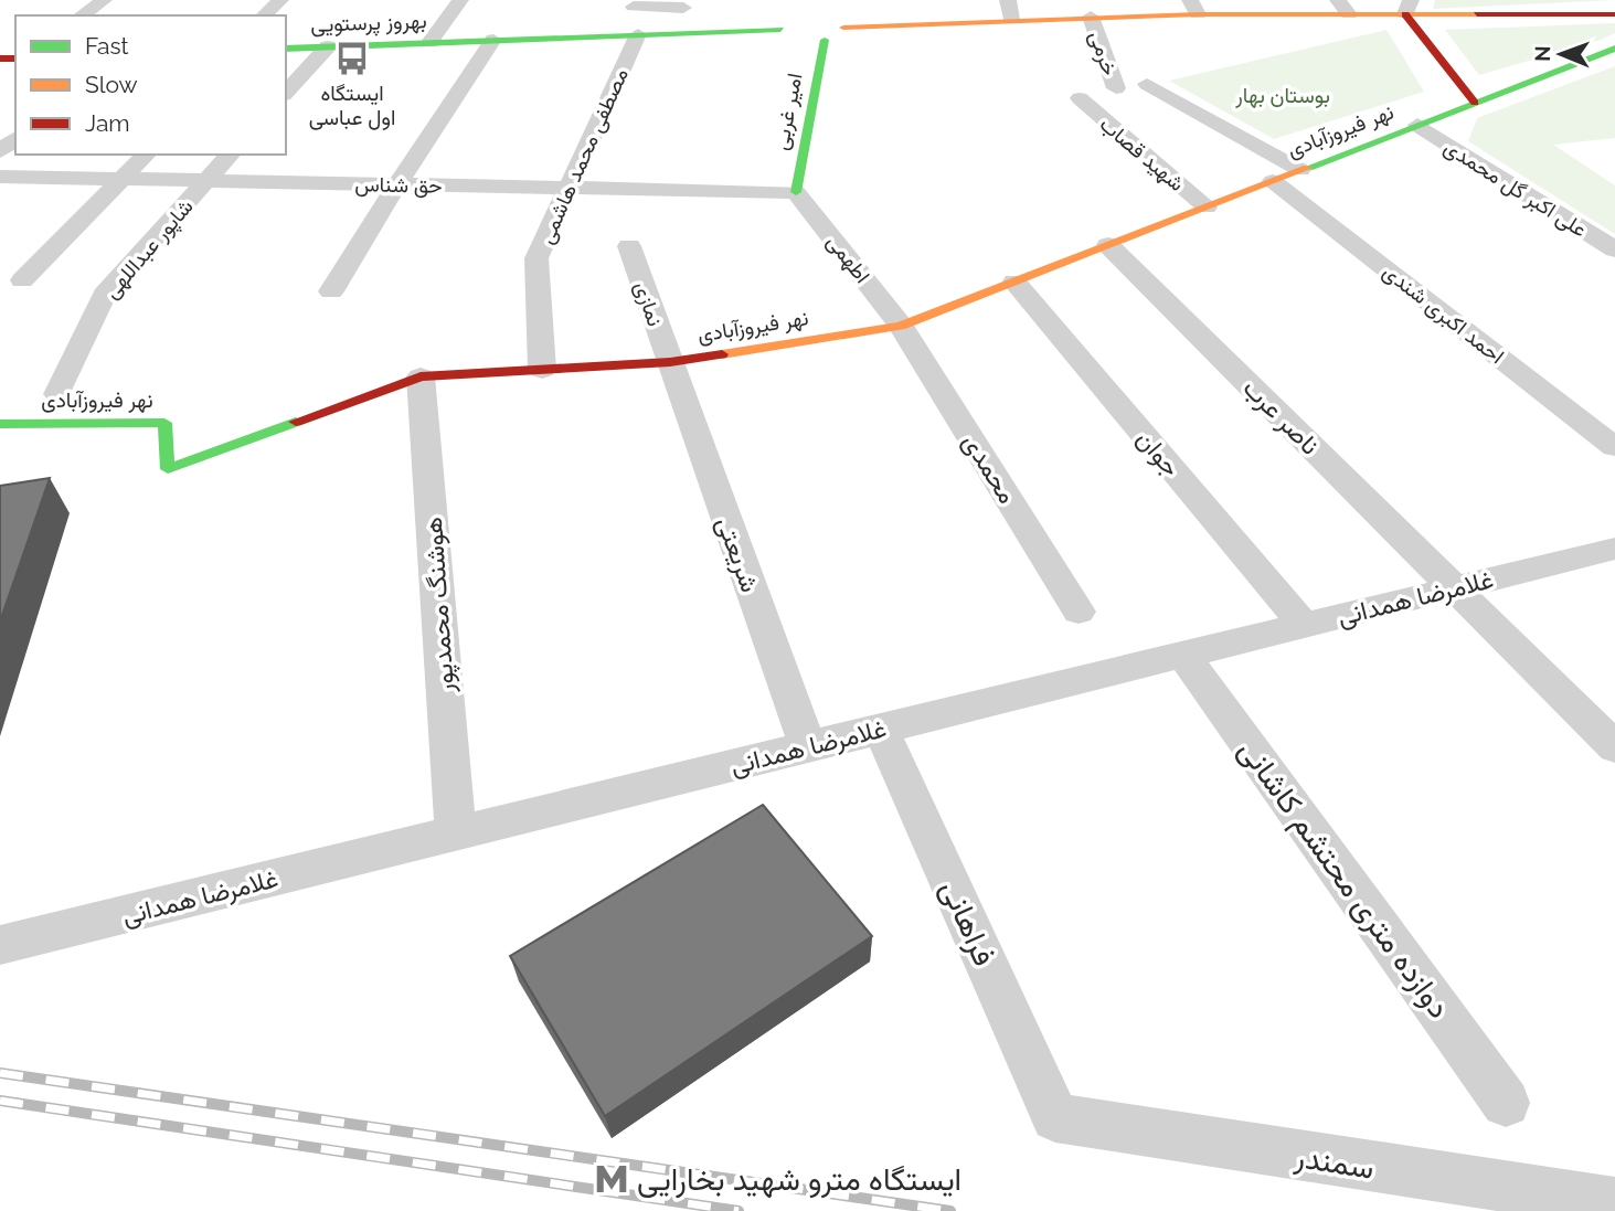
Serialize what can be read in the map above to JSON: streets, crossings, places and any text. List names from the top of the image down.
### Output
{
  "streets": {
    "street": [
      "بهروز پرستویی",
      "خرمی",
      "امیر غربی",
      "نهر فیروزآبادی",
      "شهید قصاب",
      "مصطفی محمد هاشمی",
      "حق شناس",
      "علی اکبر گل محمدی",
      "شاپور عبداللهی",
      "اطهمی",
      "نمازی",
      "احمد اکبری شندی",
      "ناصر عرب",
      "جوان",
      "محمدی",
      "شریعتی",
      "غلامرضا همدانی",
      "هوشنگ محمدپور",
      "دوازده متری محتشم کاشانی",
      "فراهانی",
      "سمندر"
    ]
  },
  "crossings": [
    ["بهروز پرستویی", "امیر غربی"],
    ["بهروز پرستویی", "مصطفی محمد هاشمی"],
    ["امیر غربی", "حق شناس"],
    ["امیر غربی", "اطهمی"],
    ["نهر فیروزآبادی", "شهید قصاب"],
    ["نهر فیروزآبادی", "مصطفی محمد هاشمی"],
    ["نهر فیروزآبادی", "علی اکبر گل محمدی"],
    ["نهر فیروزآبادی", "اطهمی"],
    ["نهر فیروزآبادی", "نمازی"],
    ["نهر فیروزآبادی", "احمد اکبری شندی"],
    ["نهر فیروزآبادی", "ناصر عرب"],
    ["نهر فیروزآبادی", "جوان"],
    ["نهر فیروزآبادی", "محمدی"],
    ["نهر فیروزآبادی", "شریعتی"],
    ["نهر فیروزآبادی", "هوشنگ محمدپور"],
    ["مصطفی محمد هاشمی", "حق شناس"],
    ["حق شناس", "شاپور عبداللهی"],
    ["حق شناس", "اطهمی"],
    ["اطهمی", "محمدی"],
    ["نمازی", "شریعتی"],
    ["ناصر عرب", "غلامرضا همدانی"],
    ["جوان", "غلامرضا همدانی"],
    ["شریعتی", "غلامرضا همدانی"],
    ["غلامرضا همدانی", "هوشنگ محمدپور"],
    ["غلامرضا همدانی", "دوازده متری محتشم کاشانی"],
    ["غلامرضا همدانی", "فراهانی"],
    ["فراهانی", "سمندر"]
  ],
  "parks": ["بوستان بهار"],
  "places": {
    "bus stop": ["ایستگاه اول عباسی"],
    "metro station": ["ایستگاه مترو شهید بخارایی"]
  },
  "legend": ["Fast", "Slow", "Jam"],
  "north": "left"
}
